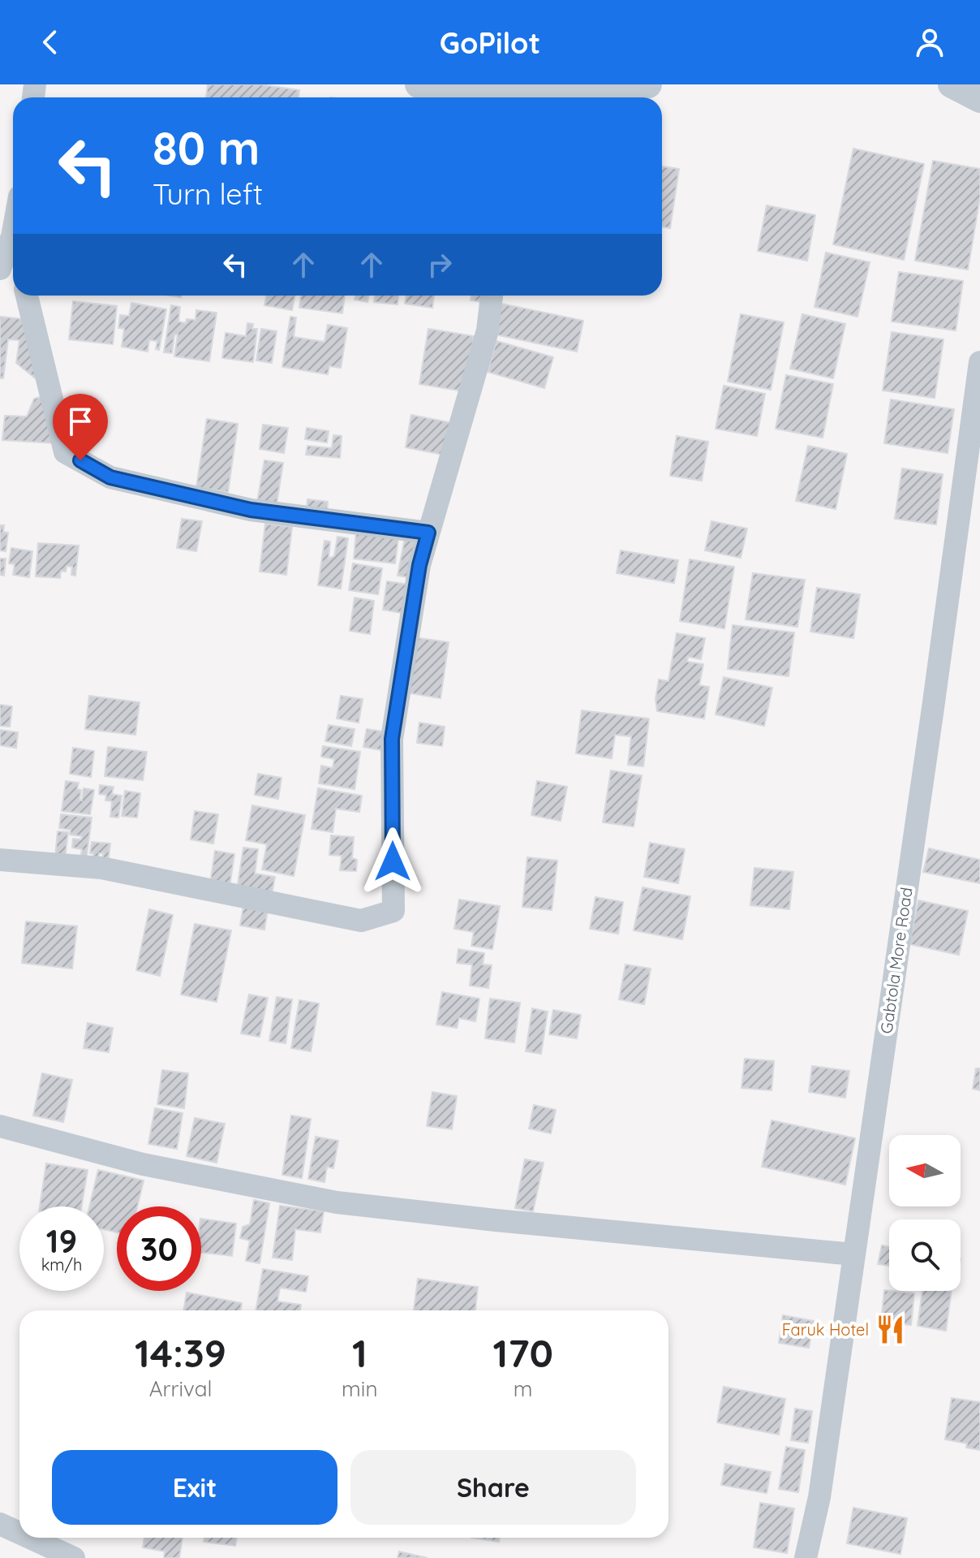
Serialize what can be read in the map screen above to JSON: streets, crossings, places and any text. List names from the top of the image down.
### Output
{
  "streets": {
    "street": ["Gabtola More Road"]
  },
  "places": {
    "restaurant": ["Faruk Hotel"]
  },
  "north": "left",
  "page": {
    "header": "GoPilot",
    "turn": ["80 m", "Turn left"],
    "speed": "19 km/h",
    "limit": "30",
    "eta": [
      "14:39",
      "Arrival",
      "1",
      "min",
      "170",
      "m"
    ],
    "buttons": ["Exit", "Share"]
  }
}
